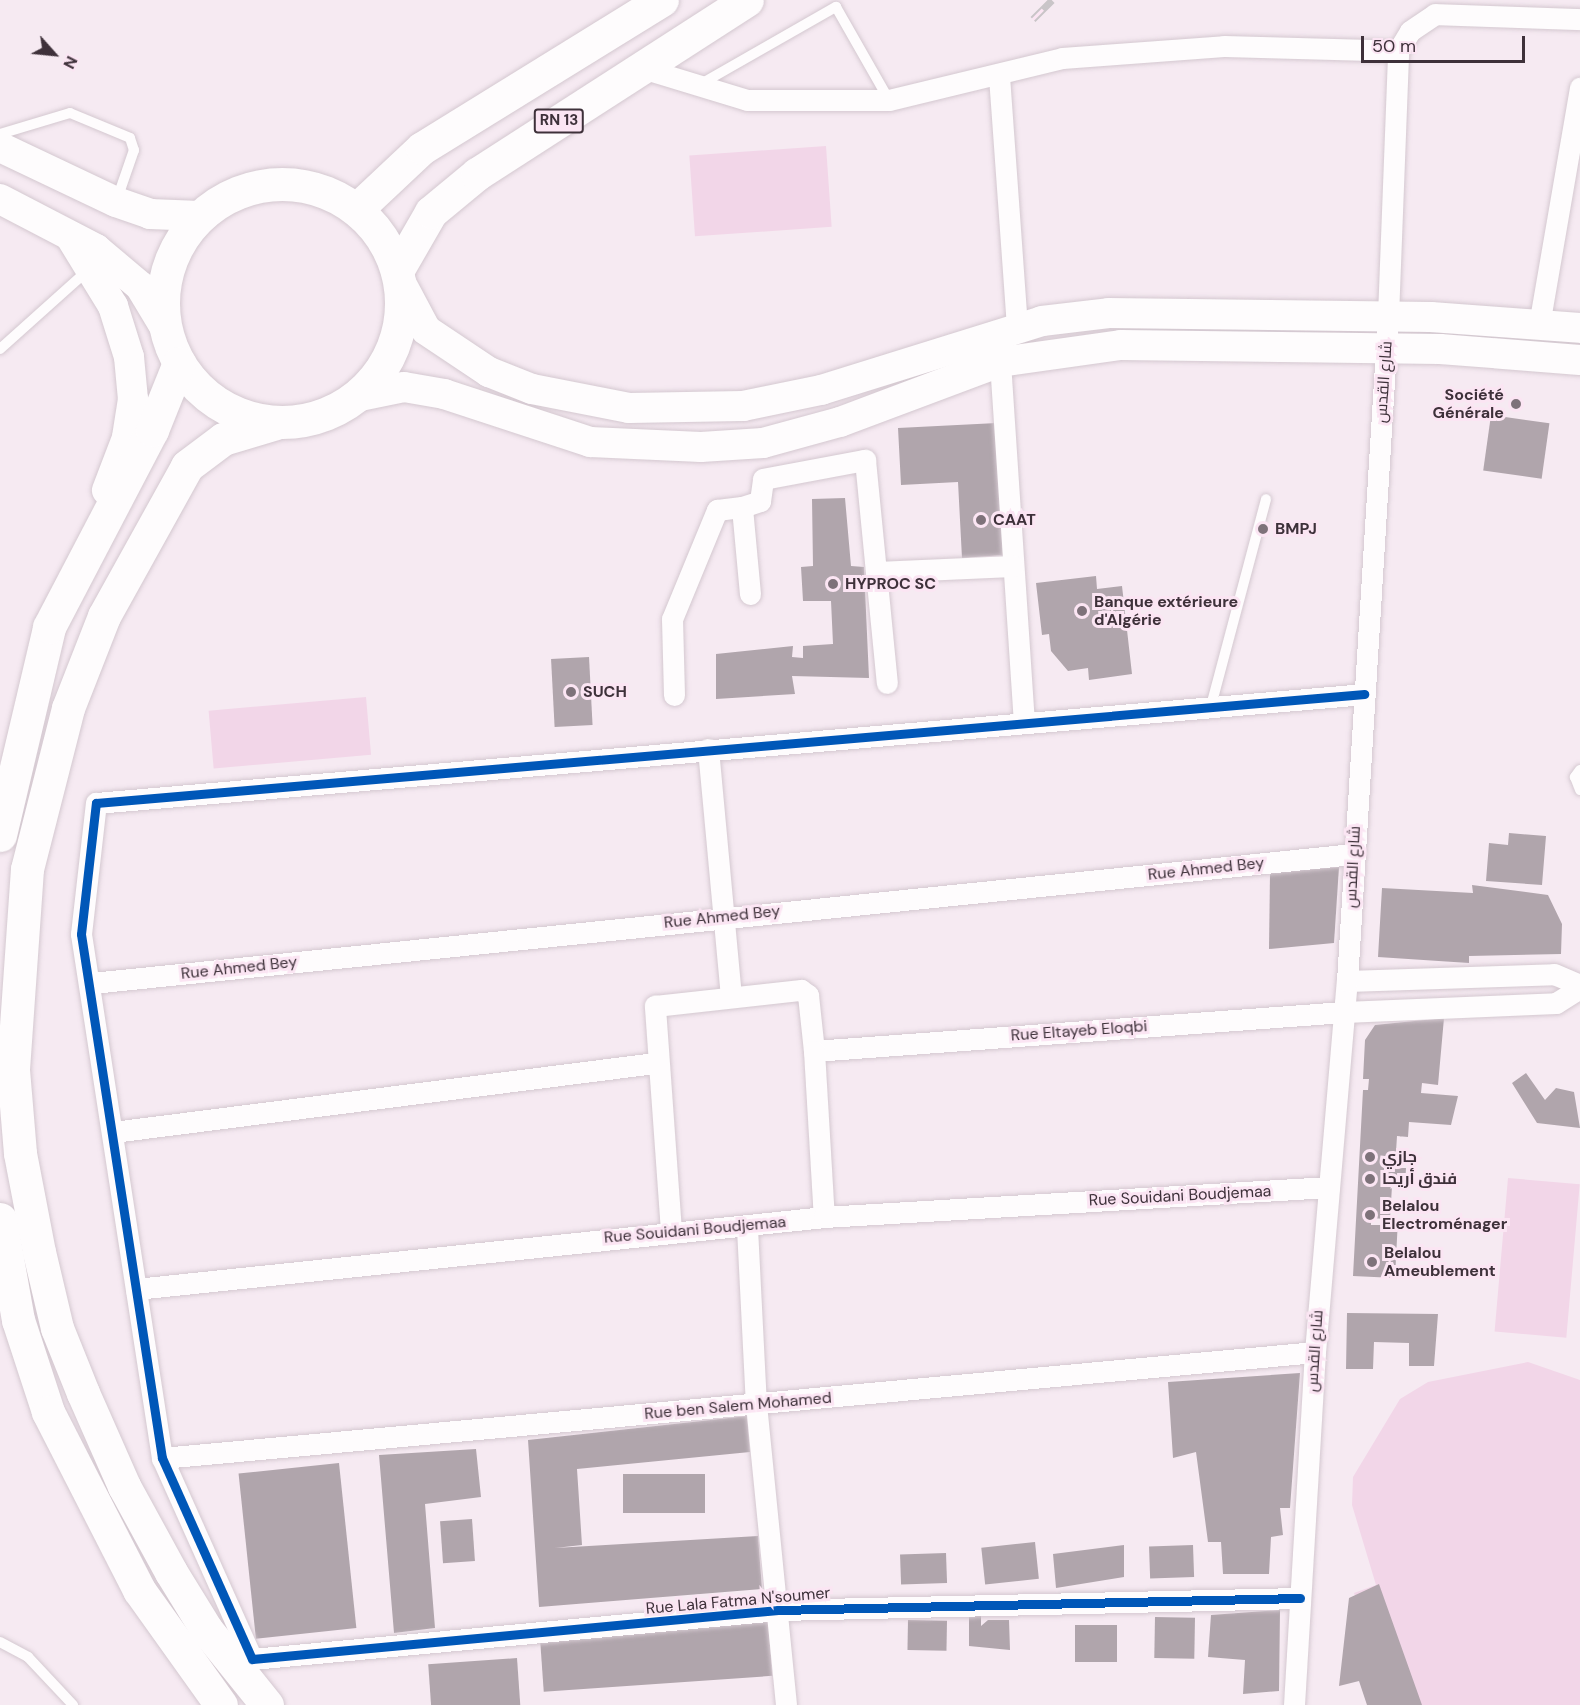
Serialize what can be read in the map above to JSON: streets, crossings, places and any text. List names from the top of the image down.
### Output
{
  "streets": {
    "highway": ["RN 13"],
    "street": [
      "شارع القدس",
      "Rue Ahmed Bey",
      "Rue Eltayeb Eloqbi",
      "Rue Souidani Boudjemaa",
      "Rue ben Salem Mohamed",
      "Rue Lala Fatma N'soumer"
    ]
  },
  "crossings": [
    ["شارع القدس", "Rue Ahmed Bey"],
    ["شارع القدس", "Rue Eltayeb Eloqbi"],
    ["شارع القدس", "Rue Souidani Boudjemaa"],
    ["شارع القدس", "Rue ben Salem Mohamed"],
    ["شارع القدس", "Rue Lala Fatma N'soumer"],
    ["Rue ben Salem Mohamed", "Rue Lala Fatma N'soumer"]
  ],
  "places": [
    "Société Générale",
    "CAAT",
    "BMPJ",
    "HYPROC SC",
    "Banque extérieure d'Algérie",
    "SUCH",
    "جازي",
    "فندق أريحا",
    "Belalou Electroménager",
    "Belalou Ameublement"
  ],
  "scale_bar": "50 m",
  "north": "bottom right"
}
